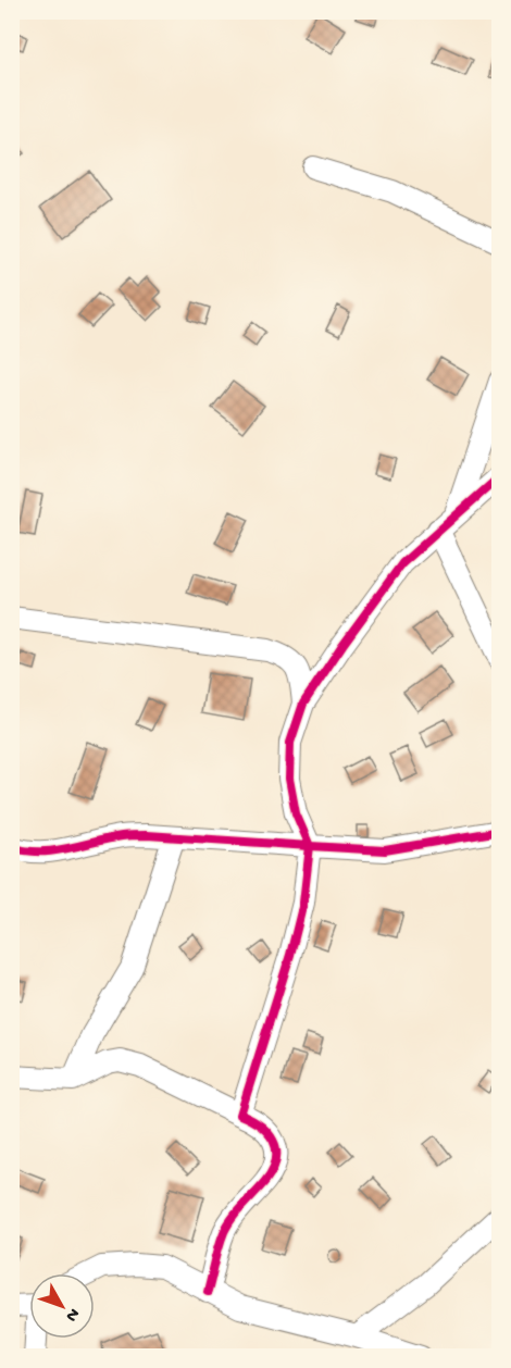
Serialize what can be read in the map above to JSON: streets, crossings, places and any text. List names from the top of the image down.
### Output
{
  "north": "bottom right"
}
